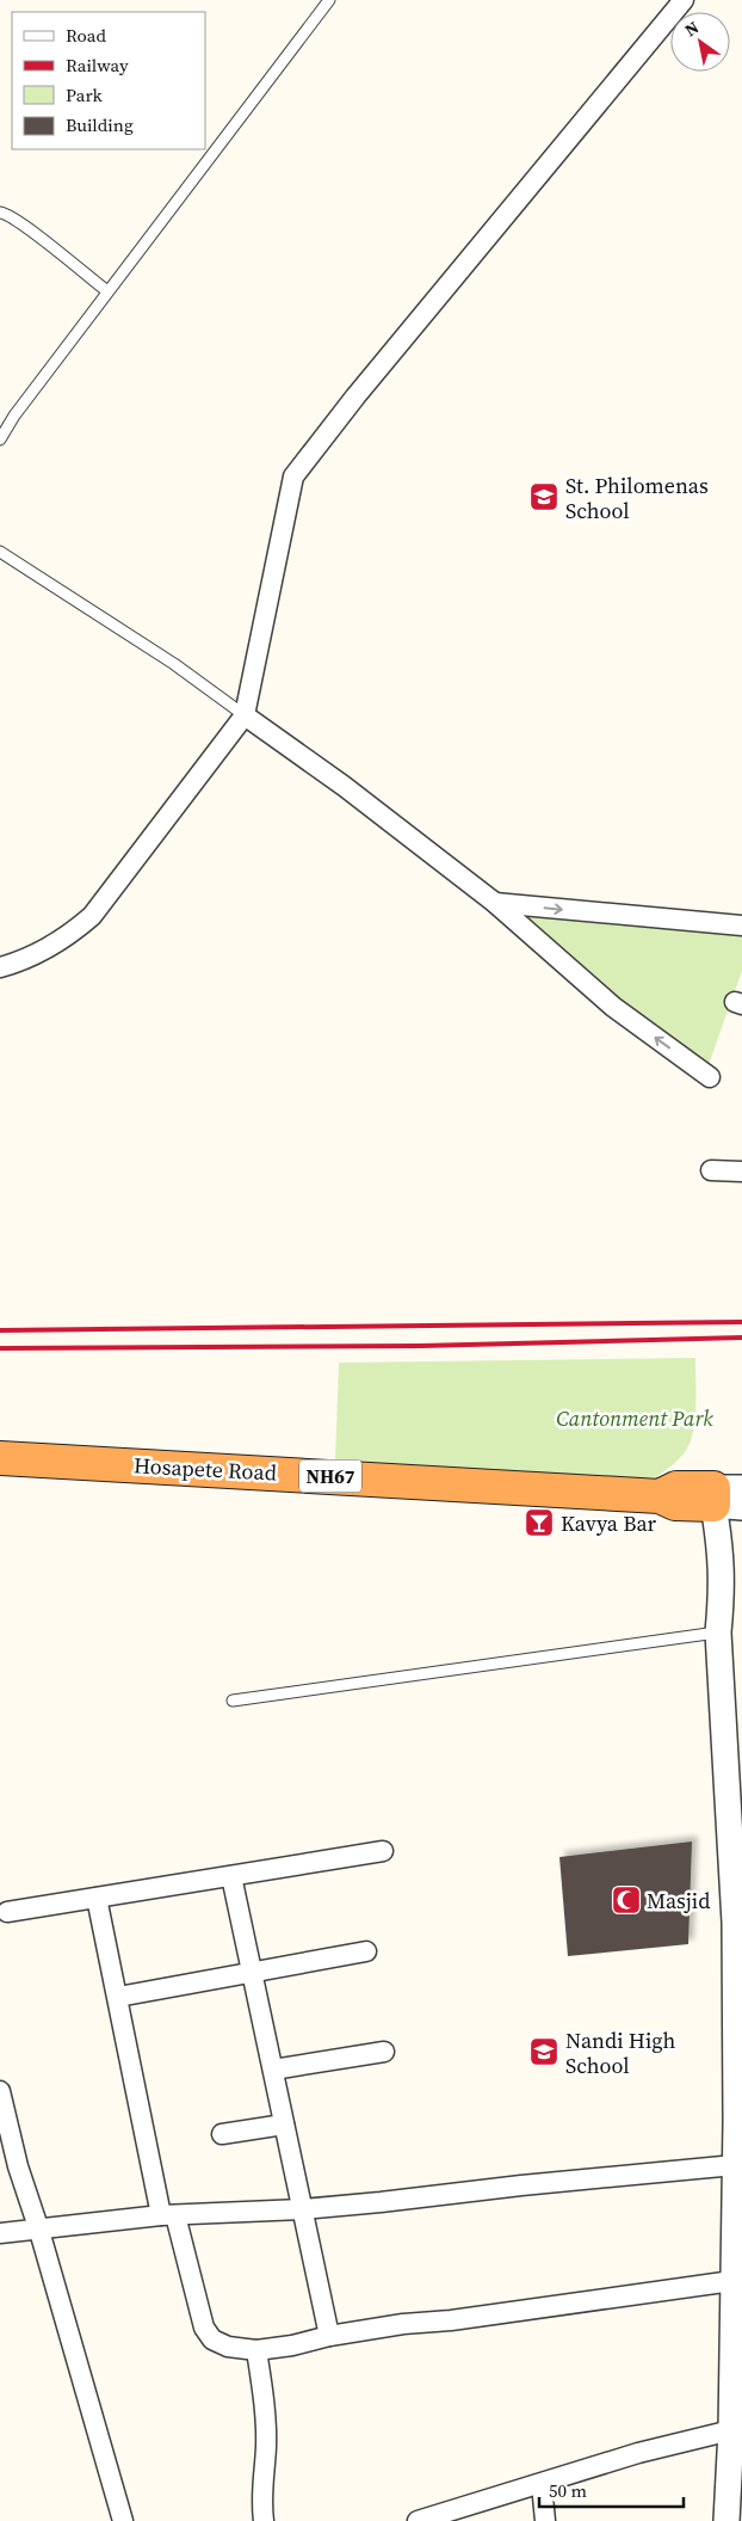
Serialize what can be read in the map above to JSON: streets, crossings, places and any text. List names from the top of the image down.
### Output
{
  "streets": {
    "highway": ["Hosapete Road", "NH67"]
  },
  "parks": ["Cantonment Park"],
  "places": {
    "school or university": ["St. Philomenas School", "Nandi High School"],
    "bar": ["Kavya Bar"],
    "mosque": ["Masjid"]
  },
  "legend": [
    "Road",
    "Railway",
    "Park",
    "Building"
  ],
  "scale_bar": "50 m",
  "north": "top left"
}
